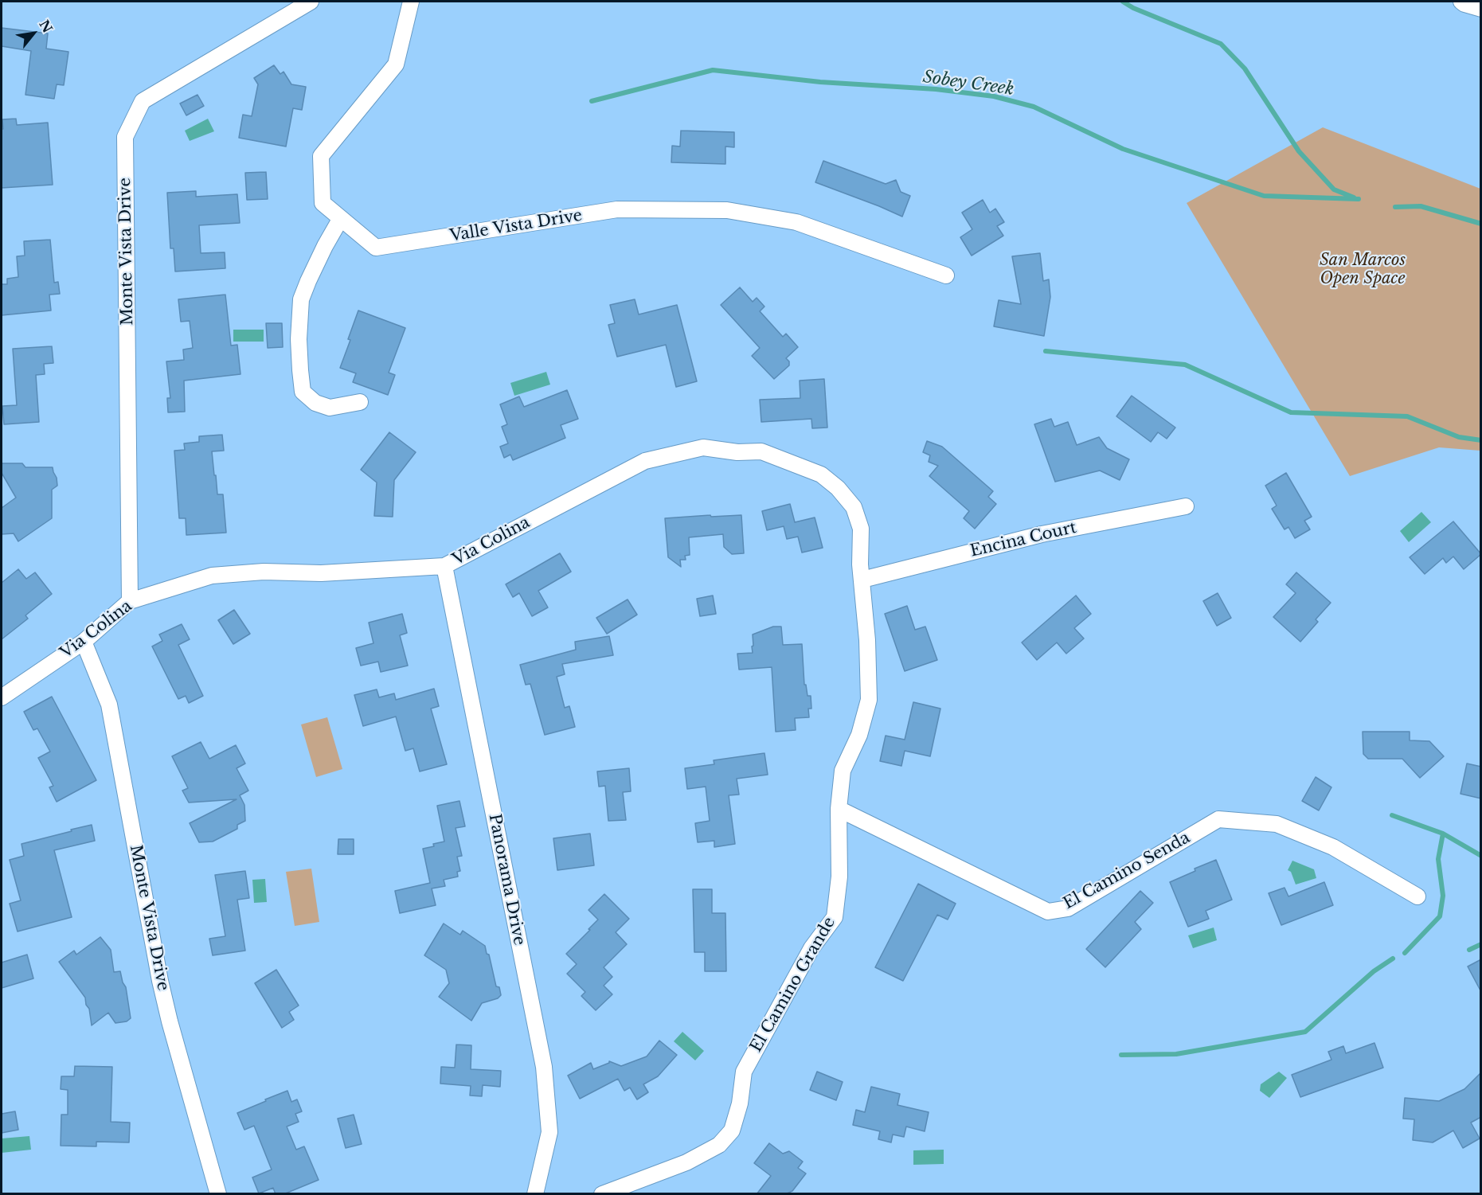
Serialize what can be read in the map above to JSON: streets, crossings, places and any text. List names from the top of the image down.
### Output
{
  "streets": {
    "street": [
      "Valle Vista Drive",
      "Monte Vista Drive",
      "Encina Court",
      "Via Colina",
      "El Camino Senda",
      "Panorama Drive",
      "El Camino Grande"
    ]
  },
  "crossings": [
    ["Monte Vista Drive", "Via Colina"],
    ["Encina Court", "Via Colina"],
    ["Encina Court", "El Camino Grande"],
    ["Via Colina", "Panorama Drive"],
    ["Via Colina", "El Camino Grande"],
    ["El Camino Senda", "El Camino Grande"]
  ],
  "water": ["Sobey Creek"],
  "parks": ["San Marcos Open Space"],
  "north": "top right"
}
